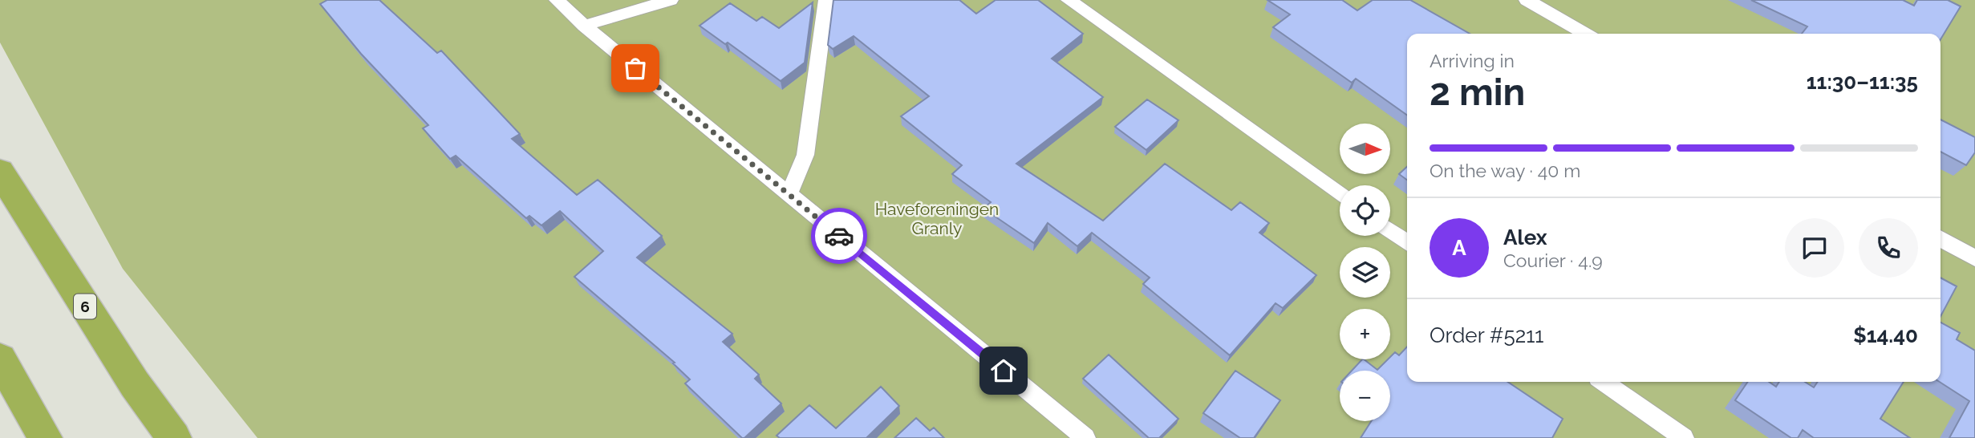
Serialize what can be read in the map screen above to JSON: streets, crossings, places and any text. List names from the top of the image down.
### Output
{
  "streets": {
    "highway": ["6"]
  },
  "parks": ["Haveforeningen Granly"],
  "north": "right",
  "page": {
    "heading": ["2 min", "Arriving in", "11:30–11:35"],
    "panel": [
      "Alex",
      "Courier · 4.9",
      "Order #5211",
      "$14.40"
    ],
    "map_buttons": ["+", "−"],
    "bar": "On the way · 40 m",
    "round": "A"
  }
}
